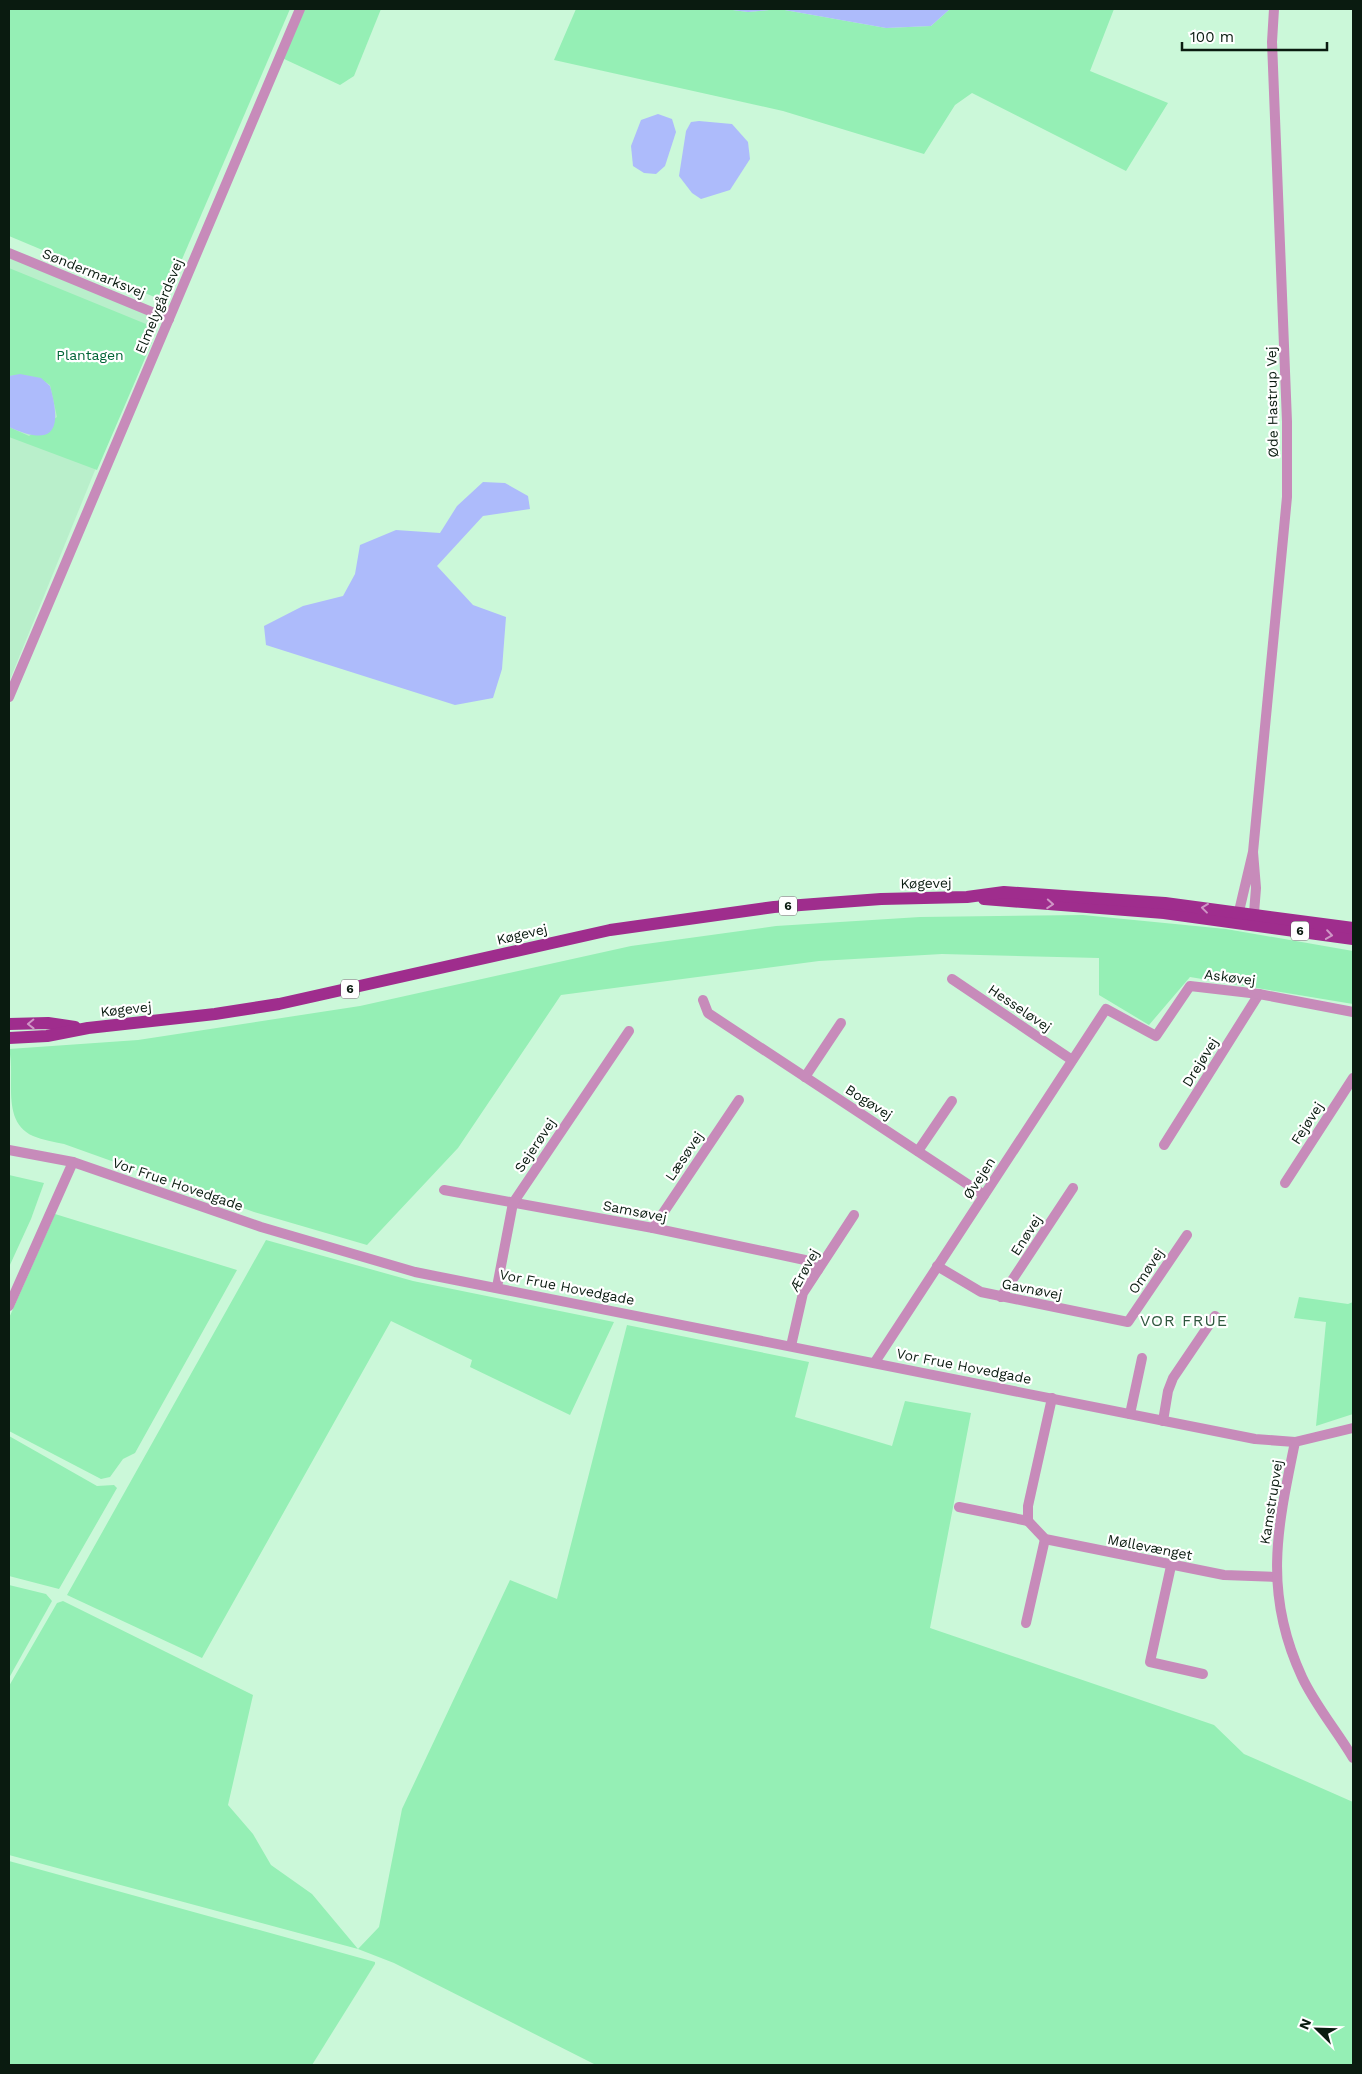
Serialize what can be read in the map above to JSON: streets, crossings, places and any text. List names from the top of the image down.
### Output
{
  "streets": {
    "main road": ["Køgevej", "6"],
    "street": [
      "Søndermarksvej",
      "Elmelygårdsvej",
      "Øde Hastrup Vej",
      "Askøvej",
      "Hesseløvej",
      "Drejøvej",
      "Bogøvej",
      "Fejøvej",
      "Sejerøvej",
      "Læsøvej",
      "Øvejen",
      "Vor Frue Hovedgade",
      "Samsøvej",
      "Enøvej",
      "Ærøvej",
      "Omøvej",
      "Gavnøvej",
      "Kamstrupvej",
      "Møllevænget"
    ]
  },
  "crossings": [
    ["Søndermarksvej", "Elmelygårdsvej"],
    ["Øde Hastrup Vej", "Køgevej"],
    ["Askøvej", "Drejøvej"],
    ["Askøvej", "Øvejen"],
    ["Hesseløvej", "Øvejen"],
    ["Bogøvej", "Øvejen"],
    ["Sejerøvej", "Vor Frue Hovedgade"],
    ["Sejerøvej", "Samsøvej"],
    ["Læsøvej", "Samsøvej"],
    ["Øvejen", "Vor Frue Hovedgade"],
    ["Øvejen", "Gavnøvej"],
    ["Vor Frue Hovedgade", "Ærøvej"],
    ["Vor Frue Hovedgade", "Kamstrupvej"],
    ["Samsøvej", "Ærøvej"],
    ["Enøvej", "Gavnøvej"],
    ["Omøvej", "Gavnøvej"],
    ["Kamstrupvej", "Møllevænget"]
  ],
  "districts": ["VOR FRUE"],
  "parks": ["Plantagen"],
  "scale_bar": "100 m",
  "north": "top left"
}
